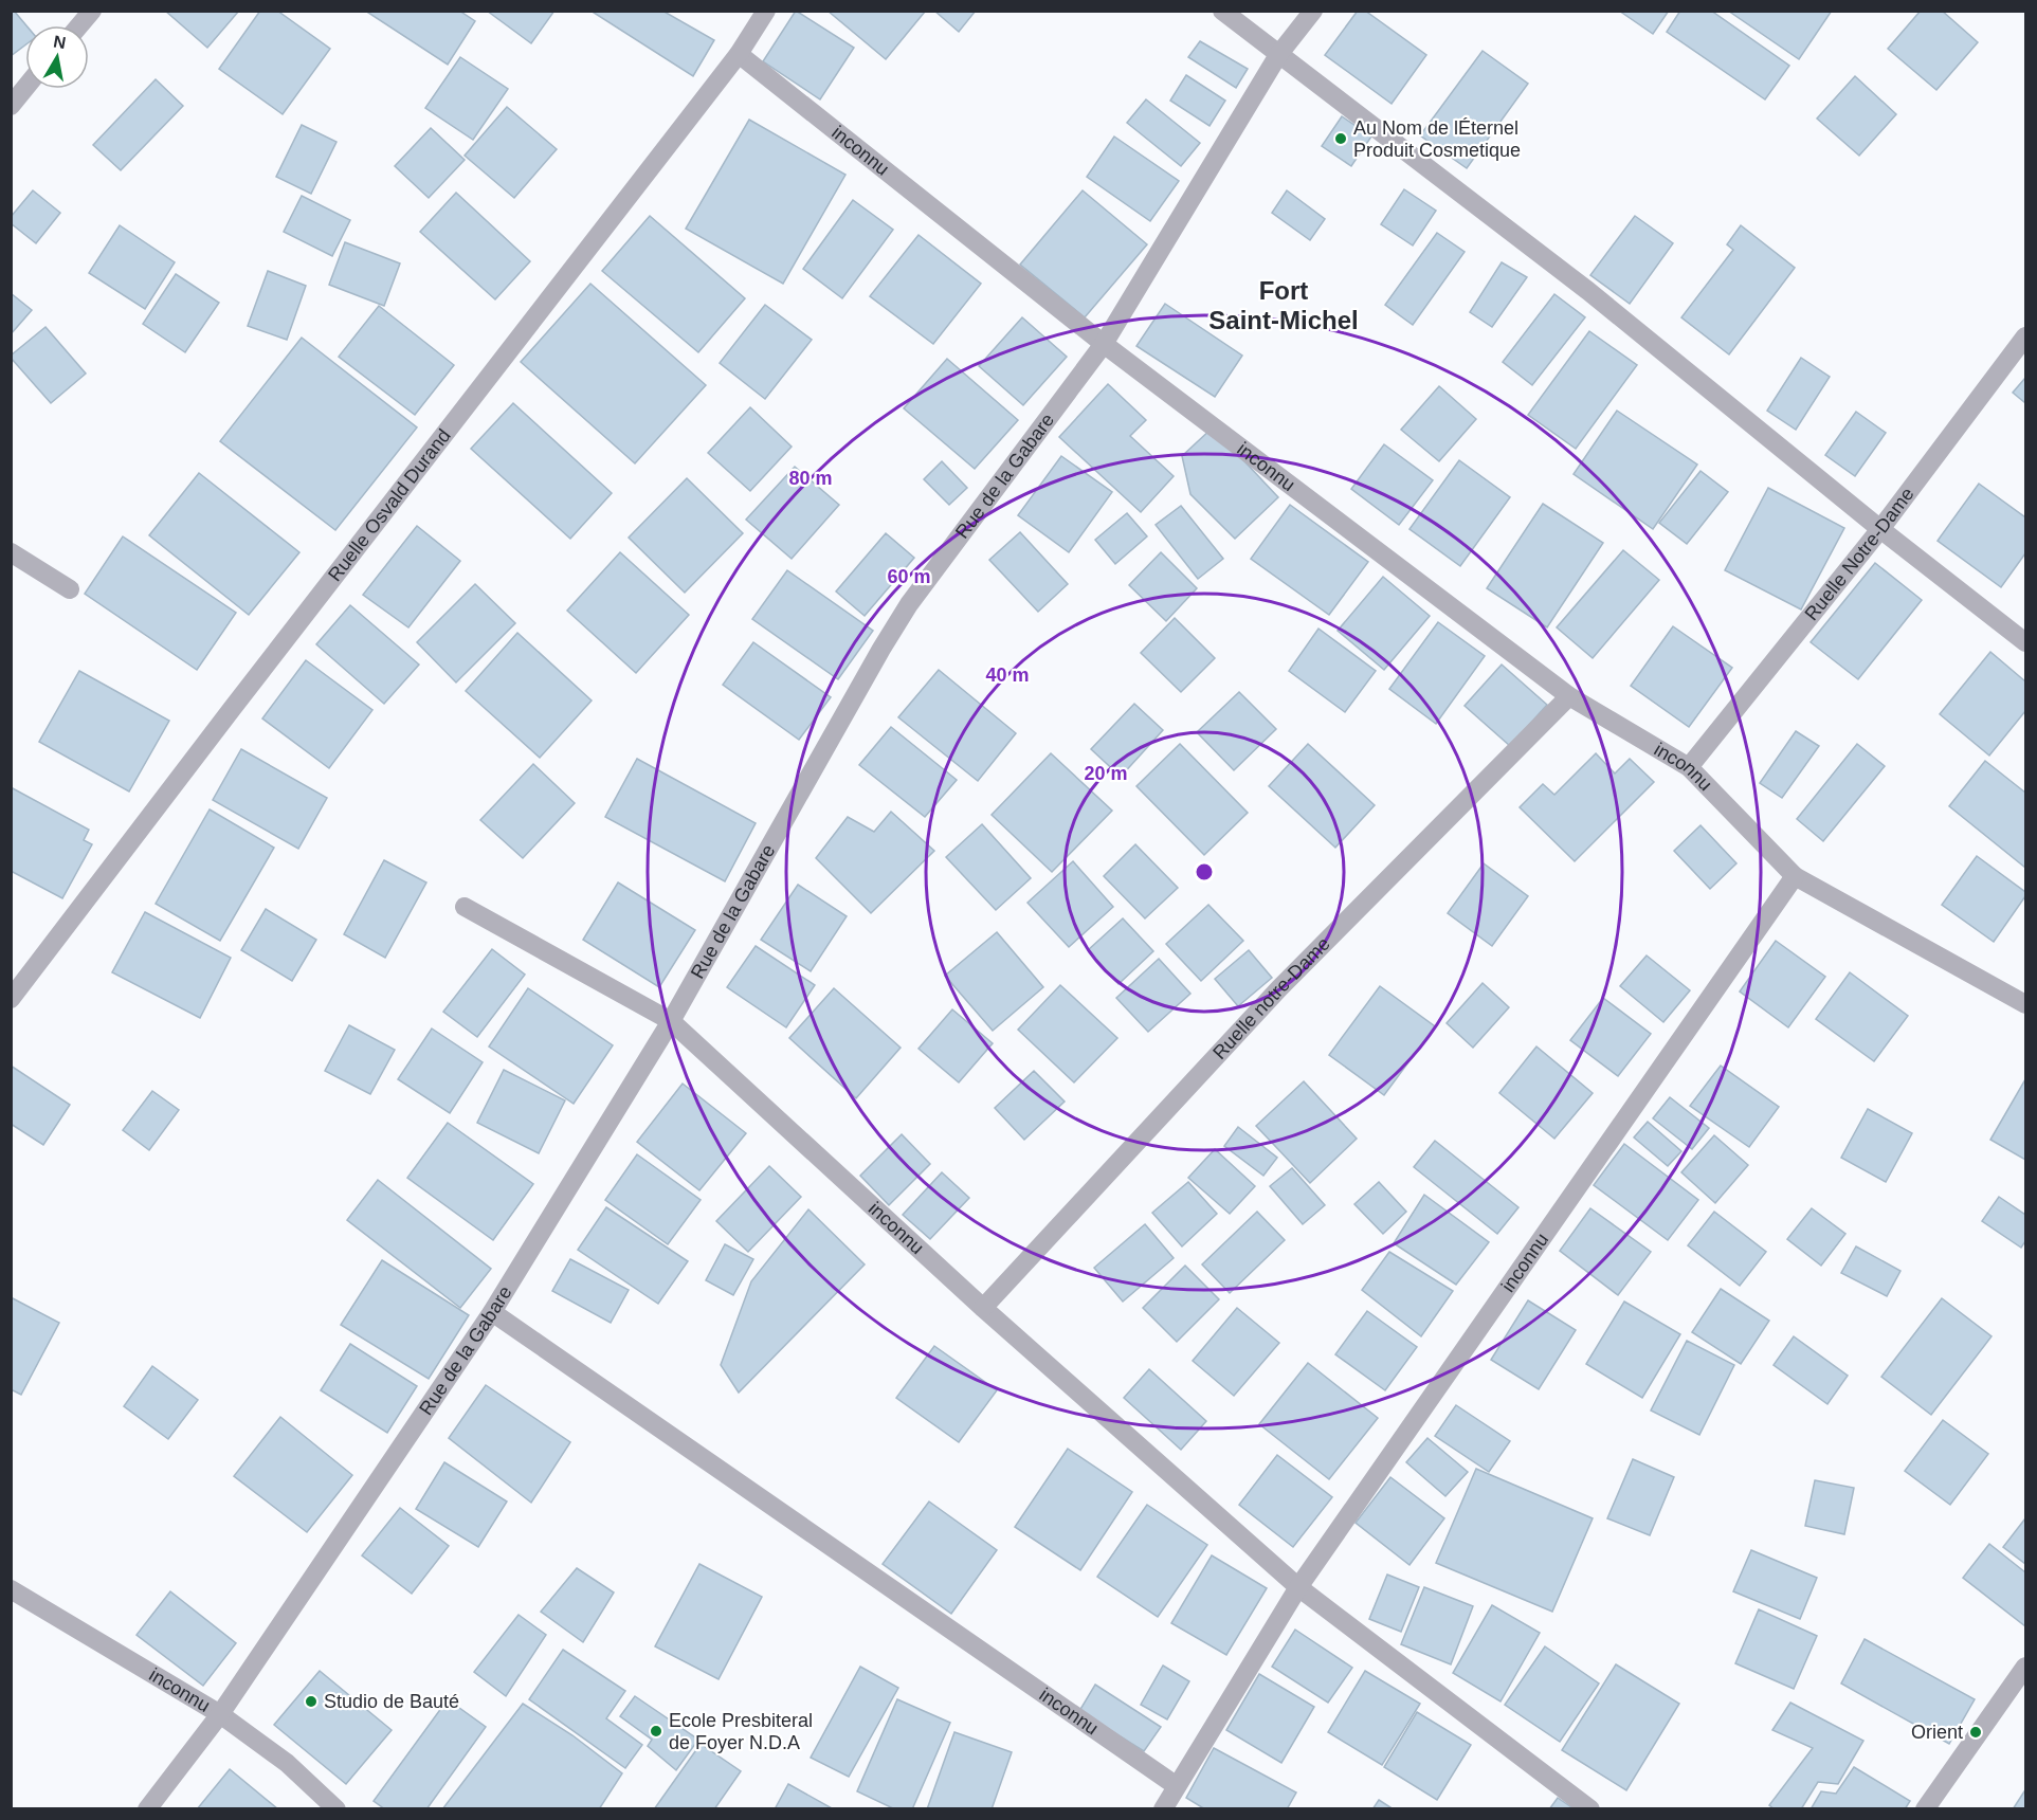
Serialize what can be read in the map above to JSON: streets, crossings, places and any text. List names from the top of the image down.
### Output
{
  "streets": {
    "street": [
      "inconnu",
      "Rue de la Gabare",
      "Ruelle Osvald Durand",
      "Ruelle Notre-Dame",
      "Ruelle notre-Dame"
    ]
  },
  "crossings": [
    ["inconnu", "Rue de la Gabare"],
    ["inconnu", "Ruelle Osvald Durand"],
    ["inconnu", "Ruelle Notre-Dame"],
    ["inconnu", "Ruelle notre-Dame"]
  ],
  "districts": ["Fort Saint-Michel"],
  "places": [
    "Au Nom de lÉternel Produit Cosmetique",
    "Studio de Bauté",
    "Ecole Presbiteral de Foyer N.D.A",
    "Orient"
  ],
  "north": "top",
  "rings": [
    "80 m",
    "60 m",
    "40 m",
    "20 m"
  ]
}
